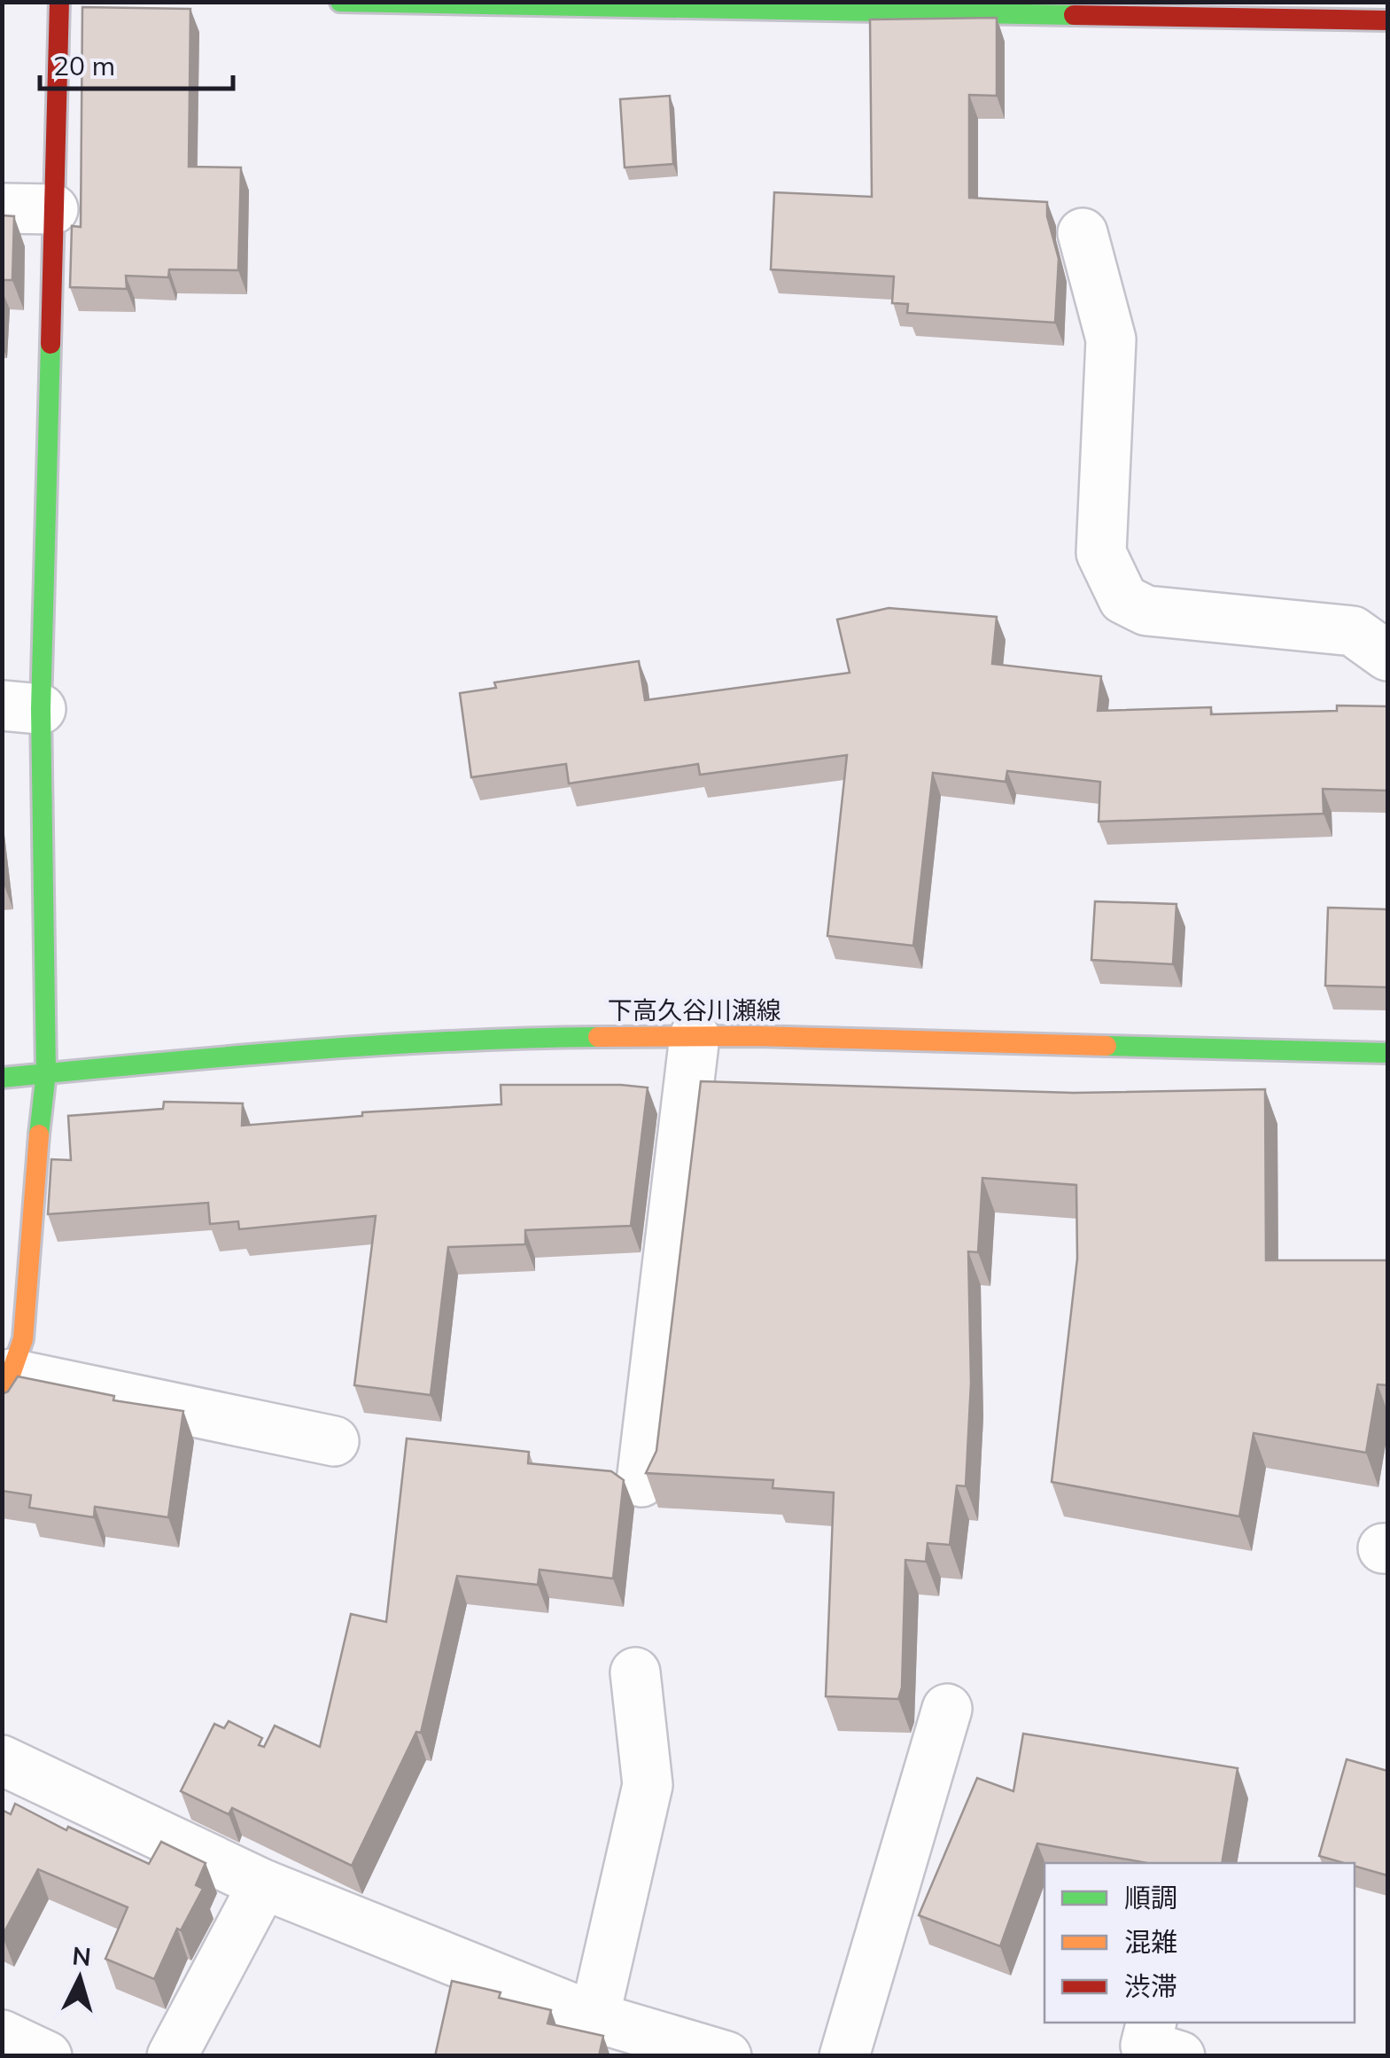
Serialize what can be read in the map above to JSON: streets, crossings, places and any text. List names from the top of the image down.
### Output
{
  "streets": {
    "street": ["下高久谷川瀬線"]
  },
  "legend": ["順調", "混雑", "渋滞"],
  "scale_bar": "20 m",
  "north": "top"
}
